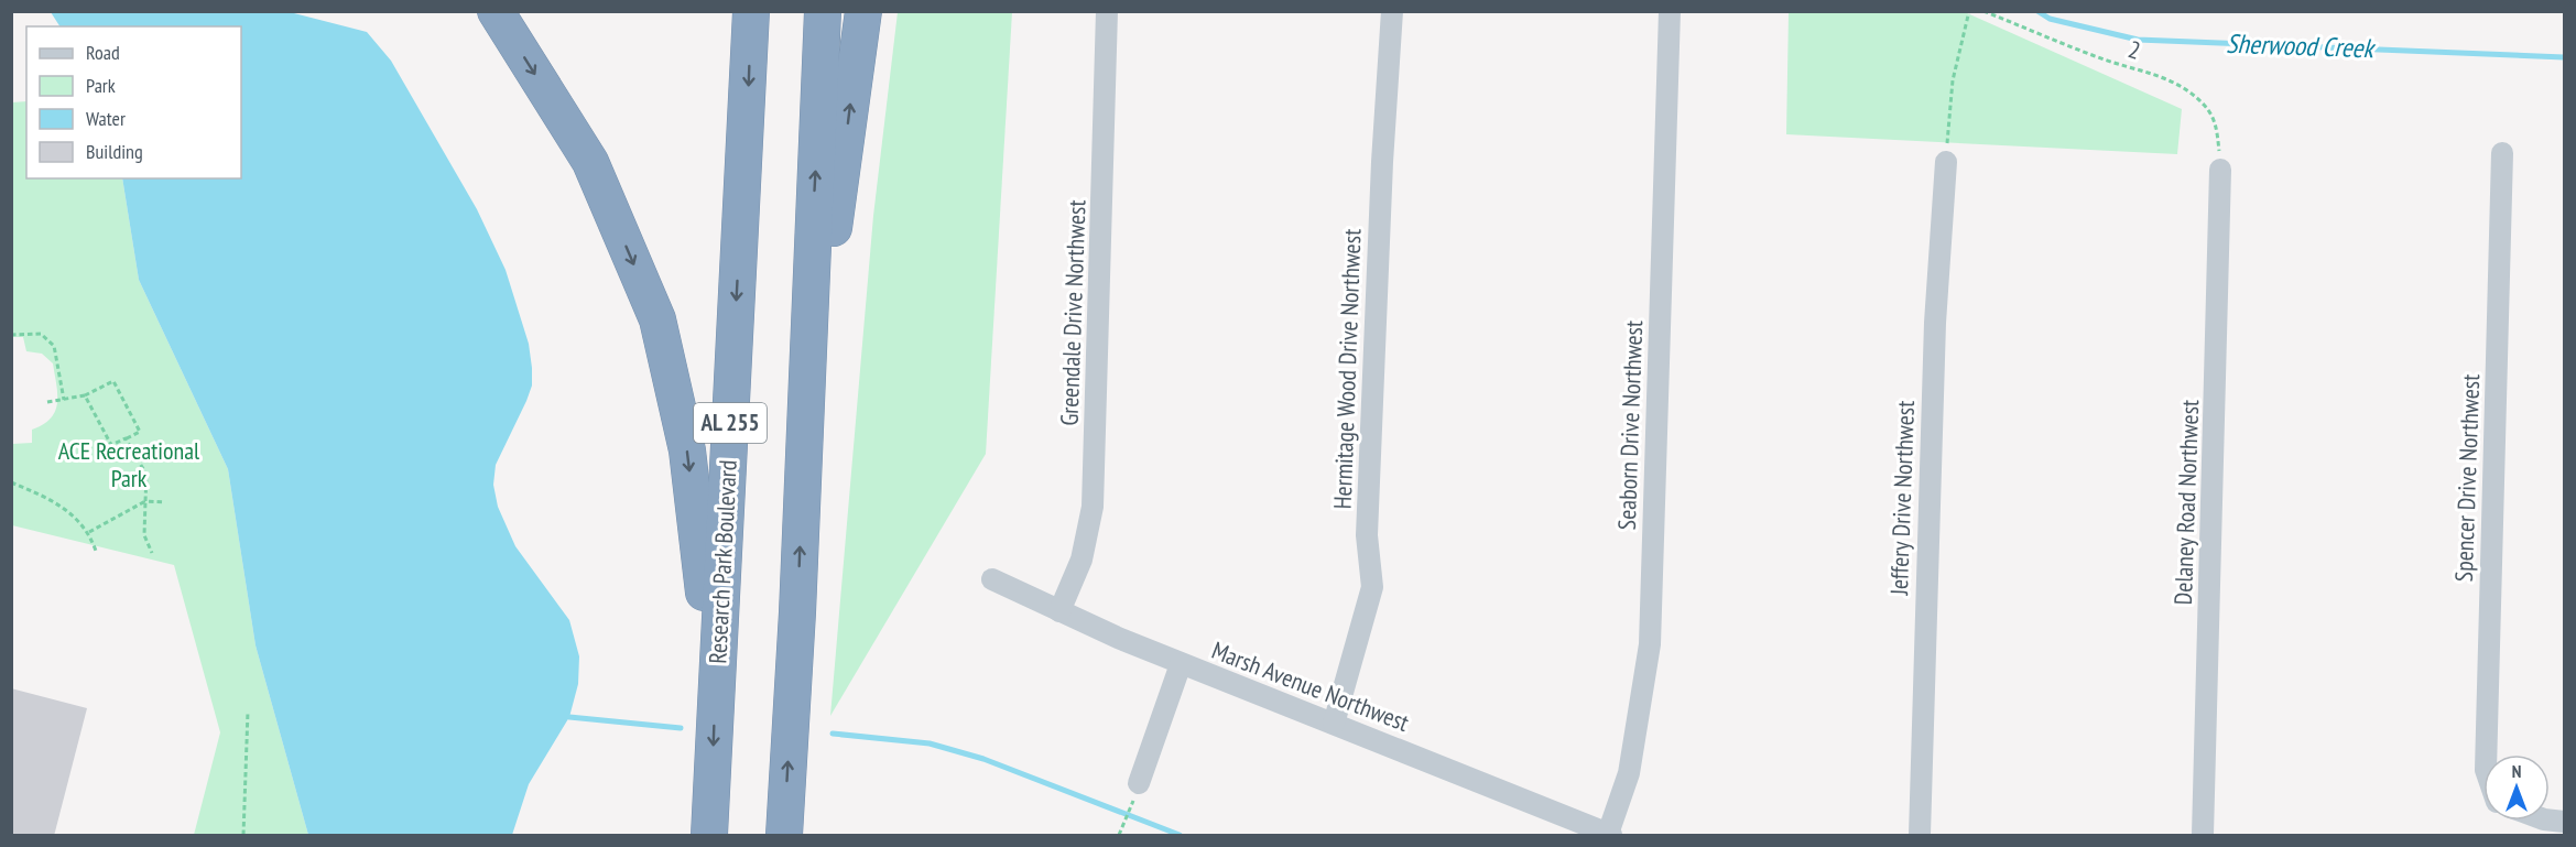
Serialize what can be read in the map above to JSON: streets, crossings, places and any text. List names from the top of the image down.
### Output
{
  "streets": {
    "highway": ["AL 255", "Research Park Boulevard"],
    "street": [
      "Greendale Drive Northwest",
      "Hermitage Wood Drive Northwest",
      "Seaborn Drive Northwest",
      "Spencer Drive Northwest",
      "Jeffery Drive Northwest",
      "Delaney Road Northwest",
      "Marsh Avenue Northwest"
    ],
    "path": ["2"]
  },
  "crossings": [
    ["2", "Delaney Road Northwest"],
    ["Greendale Drive Northwest", "Marsh Avenue Northwest"],
    ["Hermitage Wood Drive Northwest", "Marsh Avenue Northwest"],
    ["Seaborn Drive Northwest", "Marsh Avenue Northwest"]
  ],
  "water": ["Sherwood Creek"],
  "parks": ["ACE Recreational Park"],
  "legend": [
    "Road",
    "Park",
    "Water",
    "Building"
  ],
  "north": "top"
}
